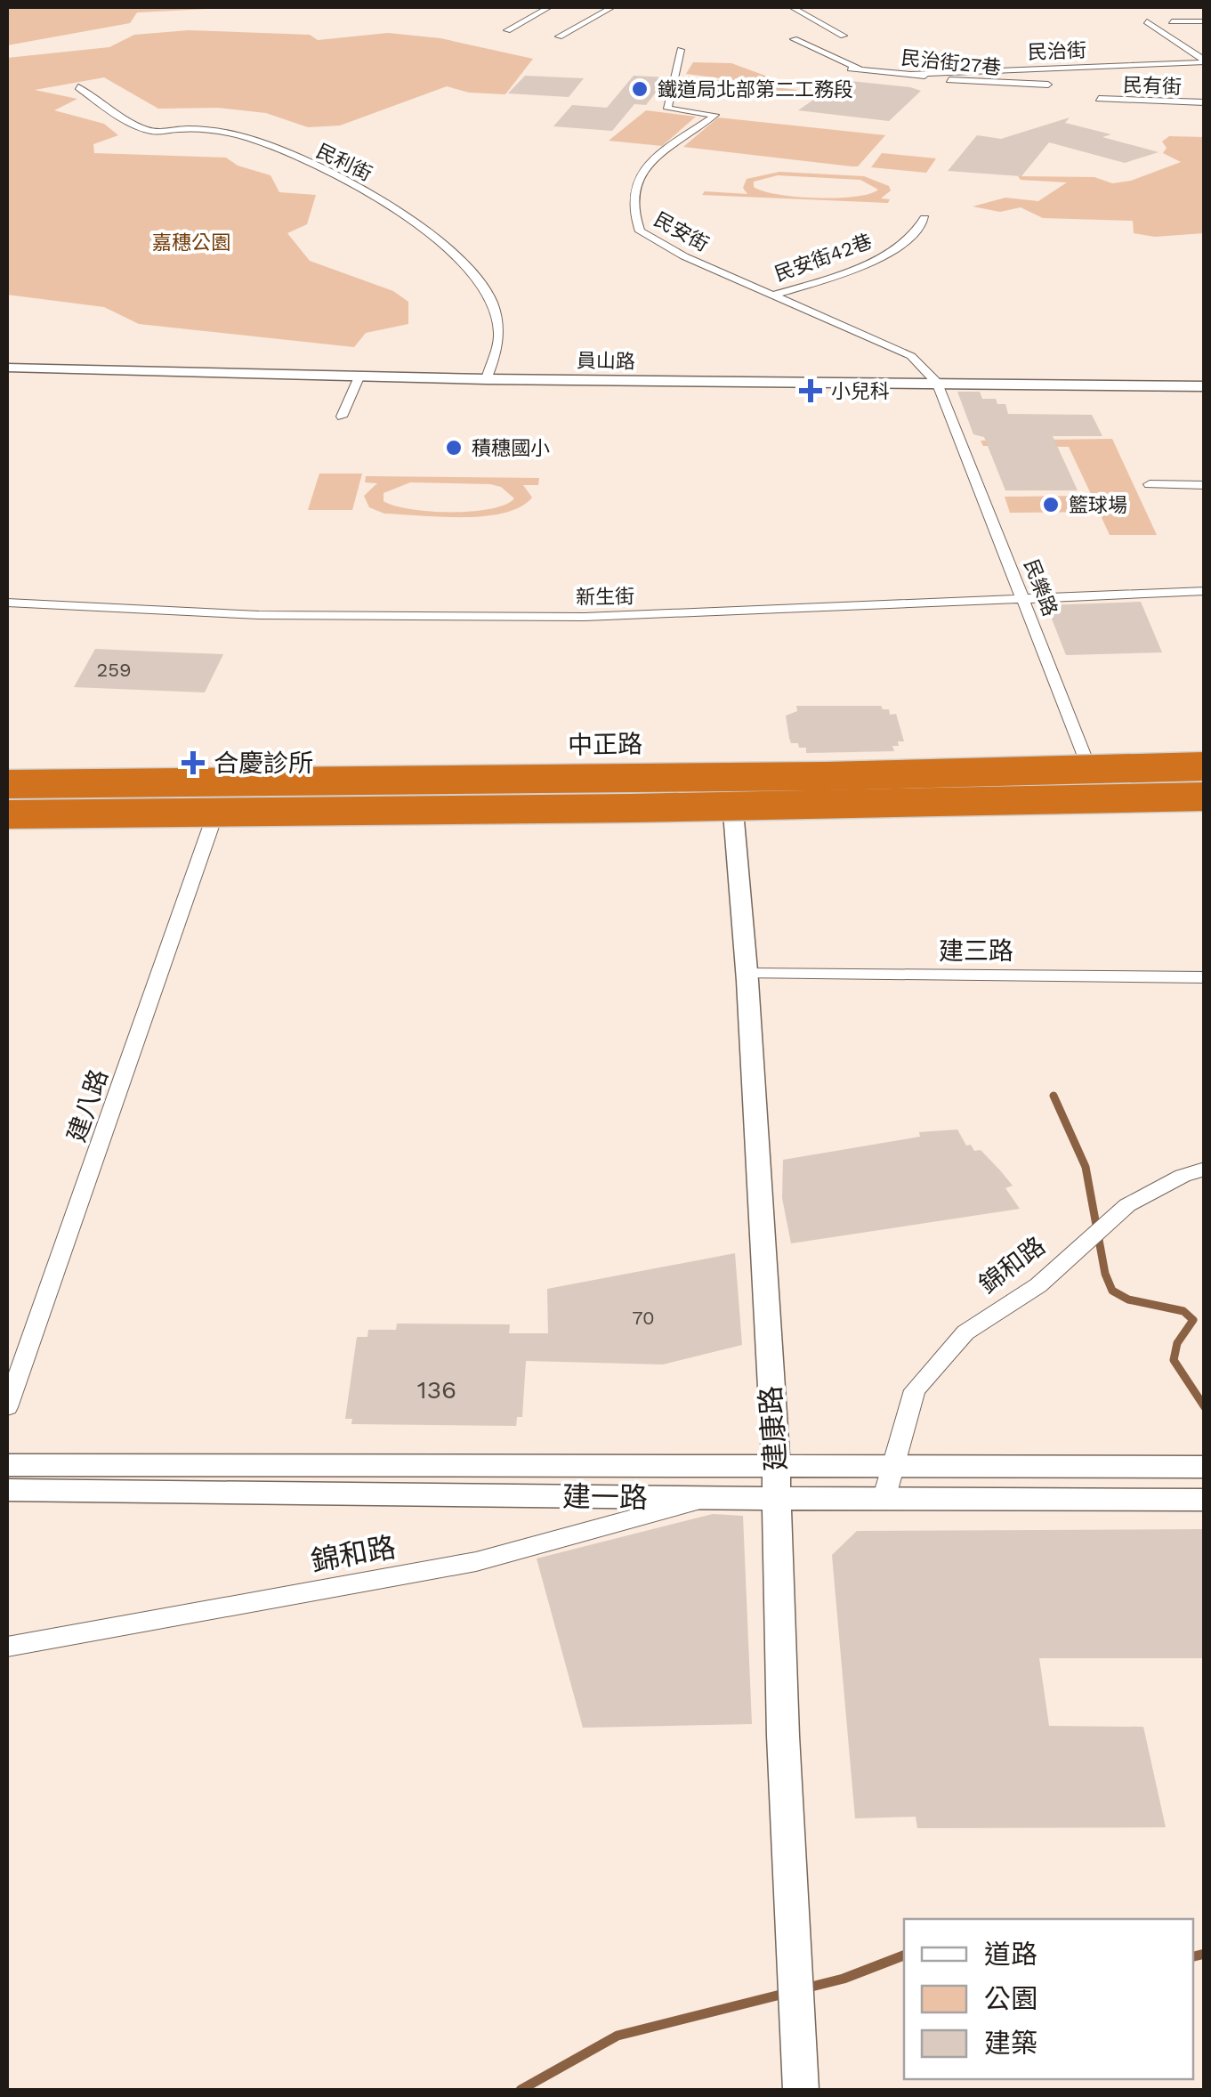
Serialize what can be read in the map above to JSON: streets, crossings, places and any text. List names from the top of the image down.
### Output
{
  "streets": {
    "main road": ["中正路"],
    "street": [
      "民治街",
      "民治街27巷",
      "民有街",
      "民利街",
      "民安街",
      "民安街42巷",
      "員山路",
      "民樂路",
      "新生街",
      "建三路",
      "建八路",
      "錦和路",
      "建康路",
      "建一路"
    ]
  },
  "crossings": [
    ["民治街", "民治街27巷"],
    ["民利街", "員山路"],
    ["民安街", "民安街42巷"],
    ["民安街", "員山路"],
    ["民安街", "民樂路"],
    ["員山路", "民樂路"],
    ["民樂路", "新生街"],
    ["民樂路", "中正路"],
    ["中正路", "建八路"],
    ["中正路", "建康路"],
    ["建三路", "建康路"],
    ["錦和路", "建一路"],
    ["建康路", "建一路"]
  ],
  "parks": ["嘉穗公園"],
  "places": {
    "other": ["鐵道局北部第二工務段", "積穗國小", "籃球場"],
    "health": ["小兒科", "合慶診所"]
  },
  "house_numbers": ["259", "70", "136"],
  "legend": ["道路", "公園", "建築"]
}
